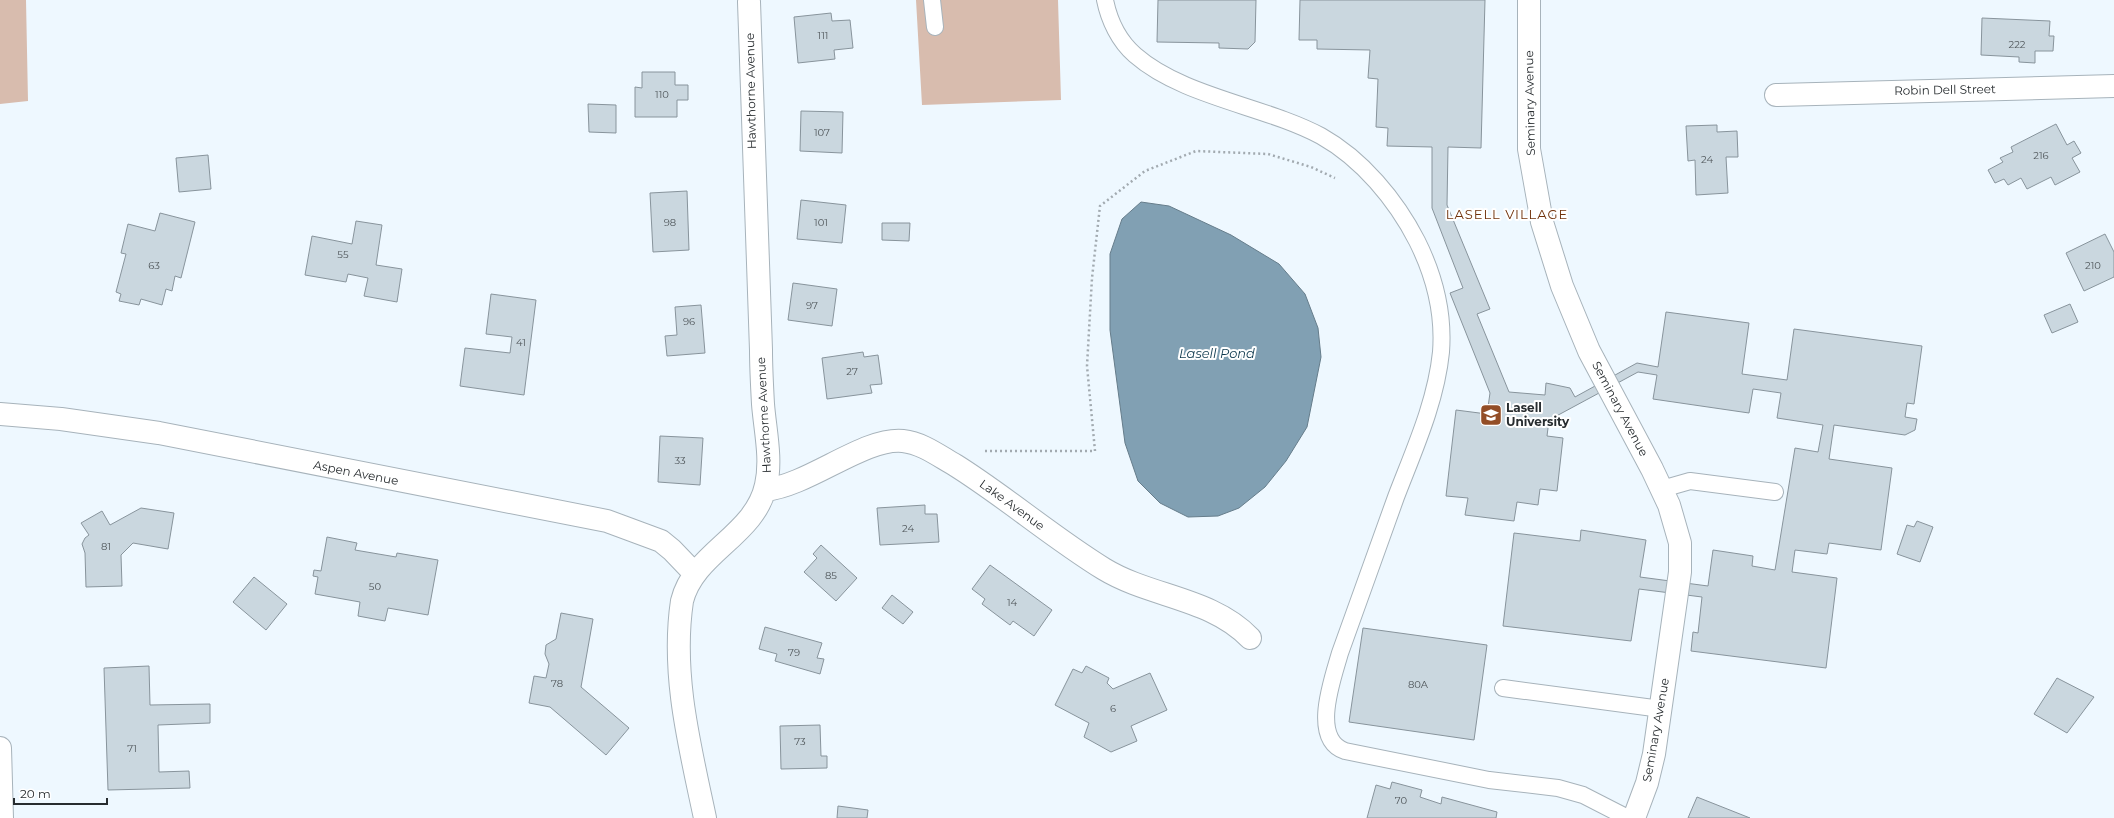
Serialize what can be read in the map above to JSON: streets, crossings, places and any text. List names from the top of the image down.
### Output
{
  "streets": {
    "street": [
      "Robin Dell Street",
      "Hawthorne Avenue",
      "Seminary Avenue",
      "Aspen Avenue",
      "Lake Avenue"
    ]
  },
  "crossings": [
    ["Hawthorne Avenue", "Aspen Avenue"],
    ["Hawthorne Avenue", "Lake Avenue"]
  ],
  "districts": ["LASELL VILLAGE"],
  "water": ["Lasell Pond"],
  "places": {
    "school or university": ["Lasell University"]
  },
  "house_numbers": [
    "111",
    "222",
    "110",
    "107",
    "216",
    "24",
    "98",
    "101",
    "55",
    "63",
    "210",
    "97",
    "96",
    "41",
    "27",
    "33",
    "24",
    "81",
    "85",
    "50",
    "14",
    "79",
    "78",
    "80A",
    "6",
    "73",
    "71",
    "70"
  ],
  "scale_bar": "20 m"
}
